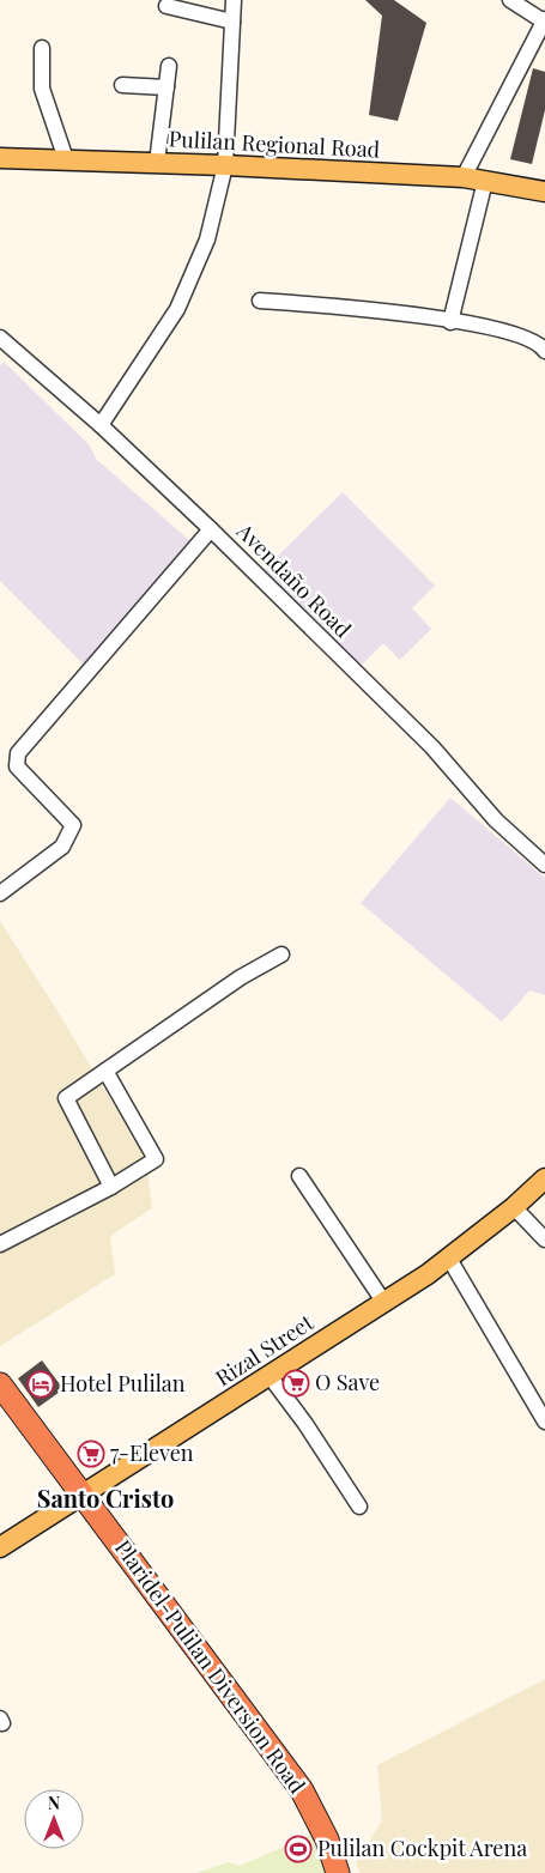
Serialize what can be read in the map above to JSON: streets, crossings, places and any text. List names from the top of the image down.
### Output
{
  "streets": {
    "highway": ["Plaridel-Pulilan Diversion Road"],
    "main road": ["Pulilan Regional Road", "Rizal Street"],
    "street": ["Avendaño Road"]
  },
  "crossings": [
    ["Rizal Street", "Plaridel-Pulilan Diversion Road"]
  ],
  "districts": ["Santo Cristo"],
  "places": {
    "supermarket": ["O Save", "7-Eleven"],
    "hotel": ["Hotel Pulilan"],
    "sports": ["Pulilan Cockpit Arena"]
  },
  "north": "top"
}
